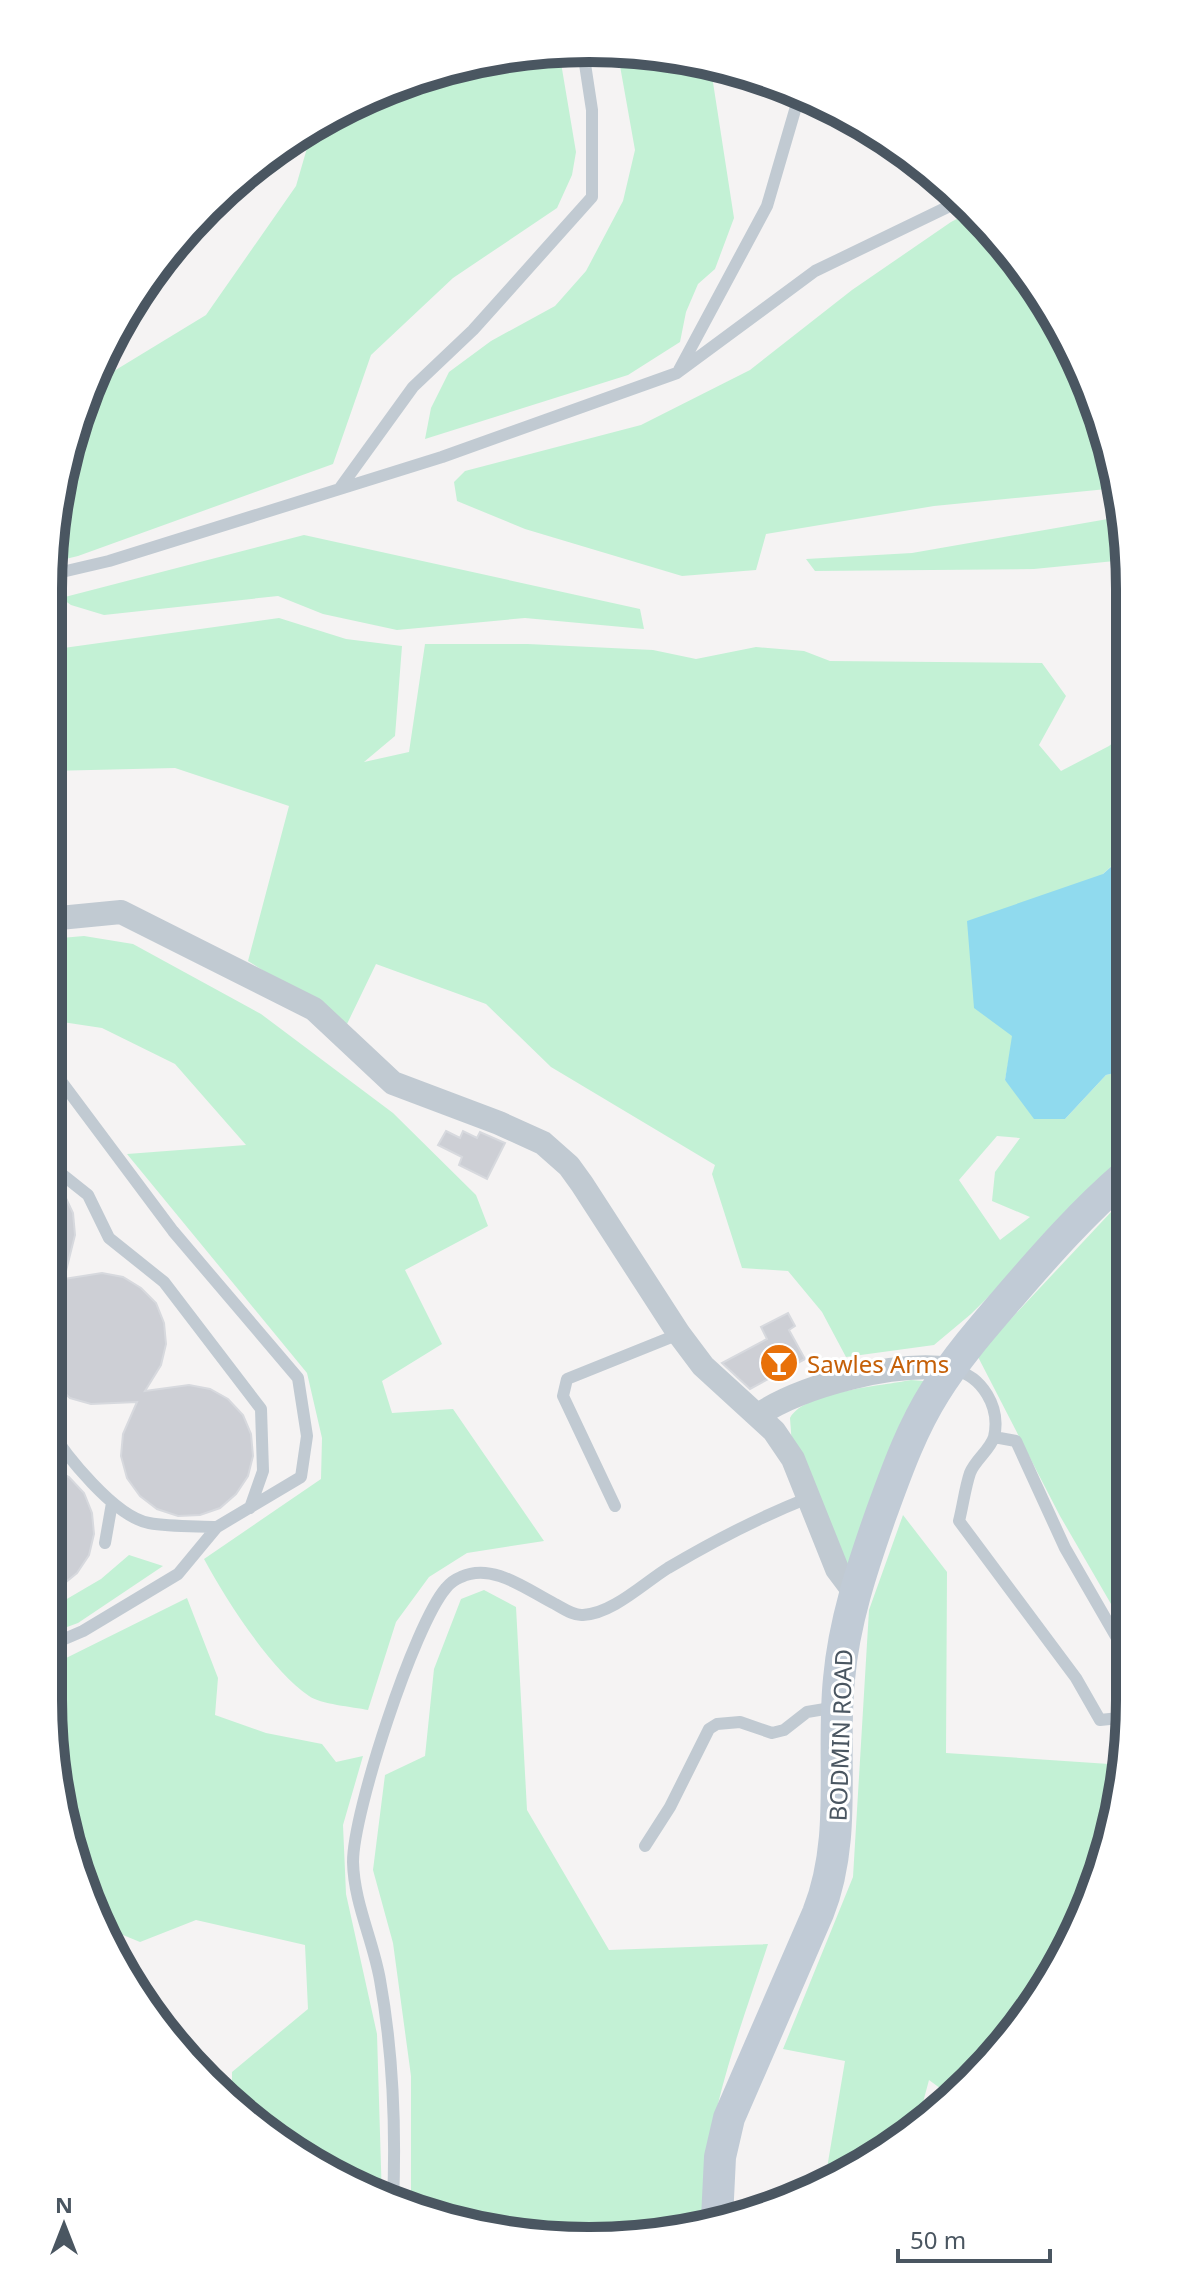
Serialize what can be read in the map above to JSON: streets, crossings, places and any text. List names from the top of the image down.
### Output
{
  "streets": {
    "main road": ["BODMIN ROAD"]
  },
  "places": {
    "bar": ["Sawles Arms"]
  },
  "scale_bar": "50 m",
  "north": "top"
}
